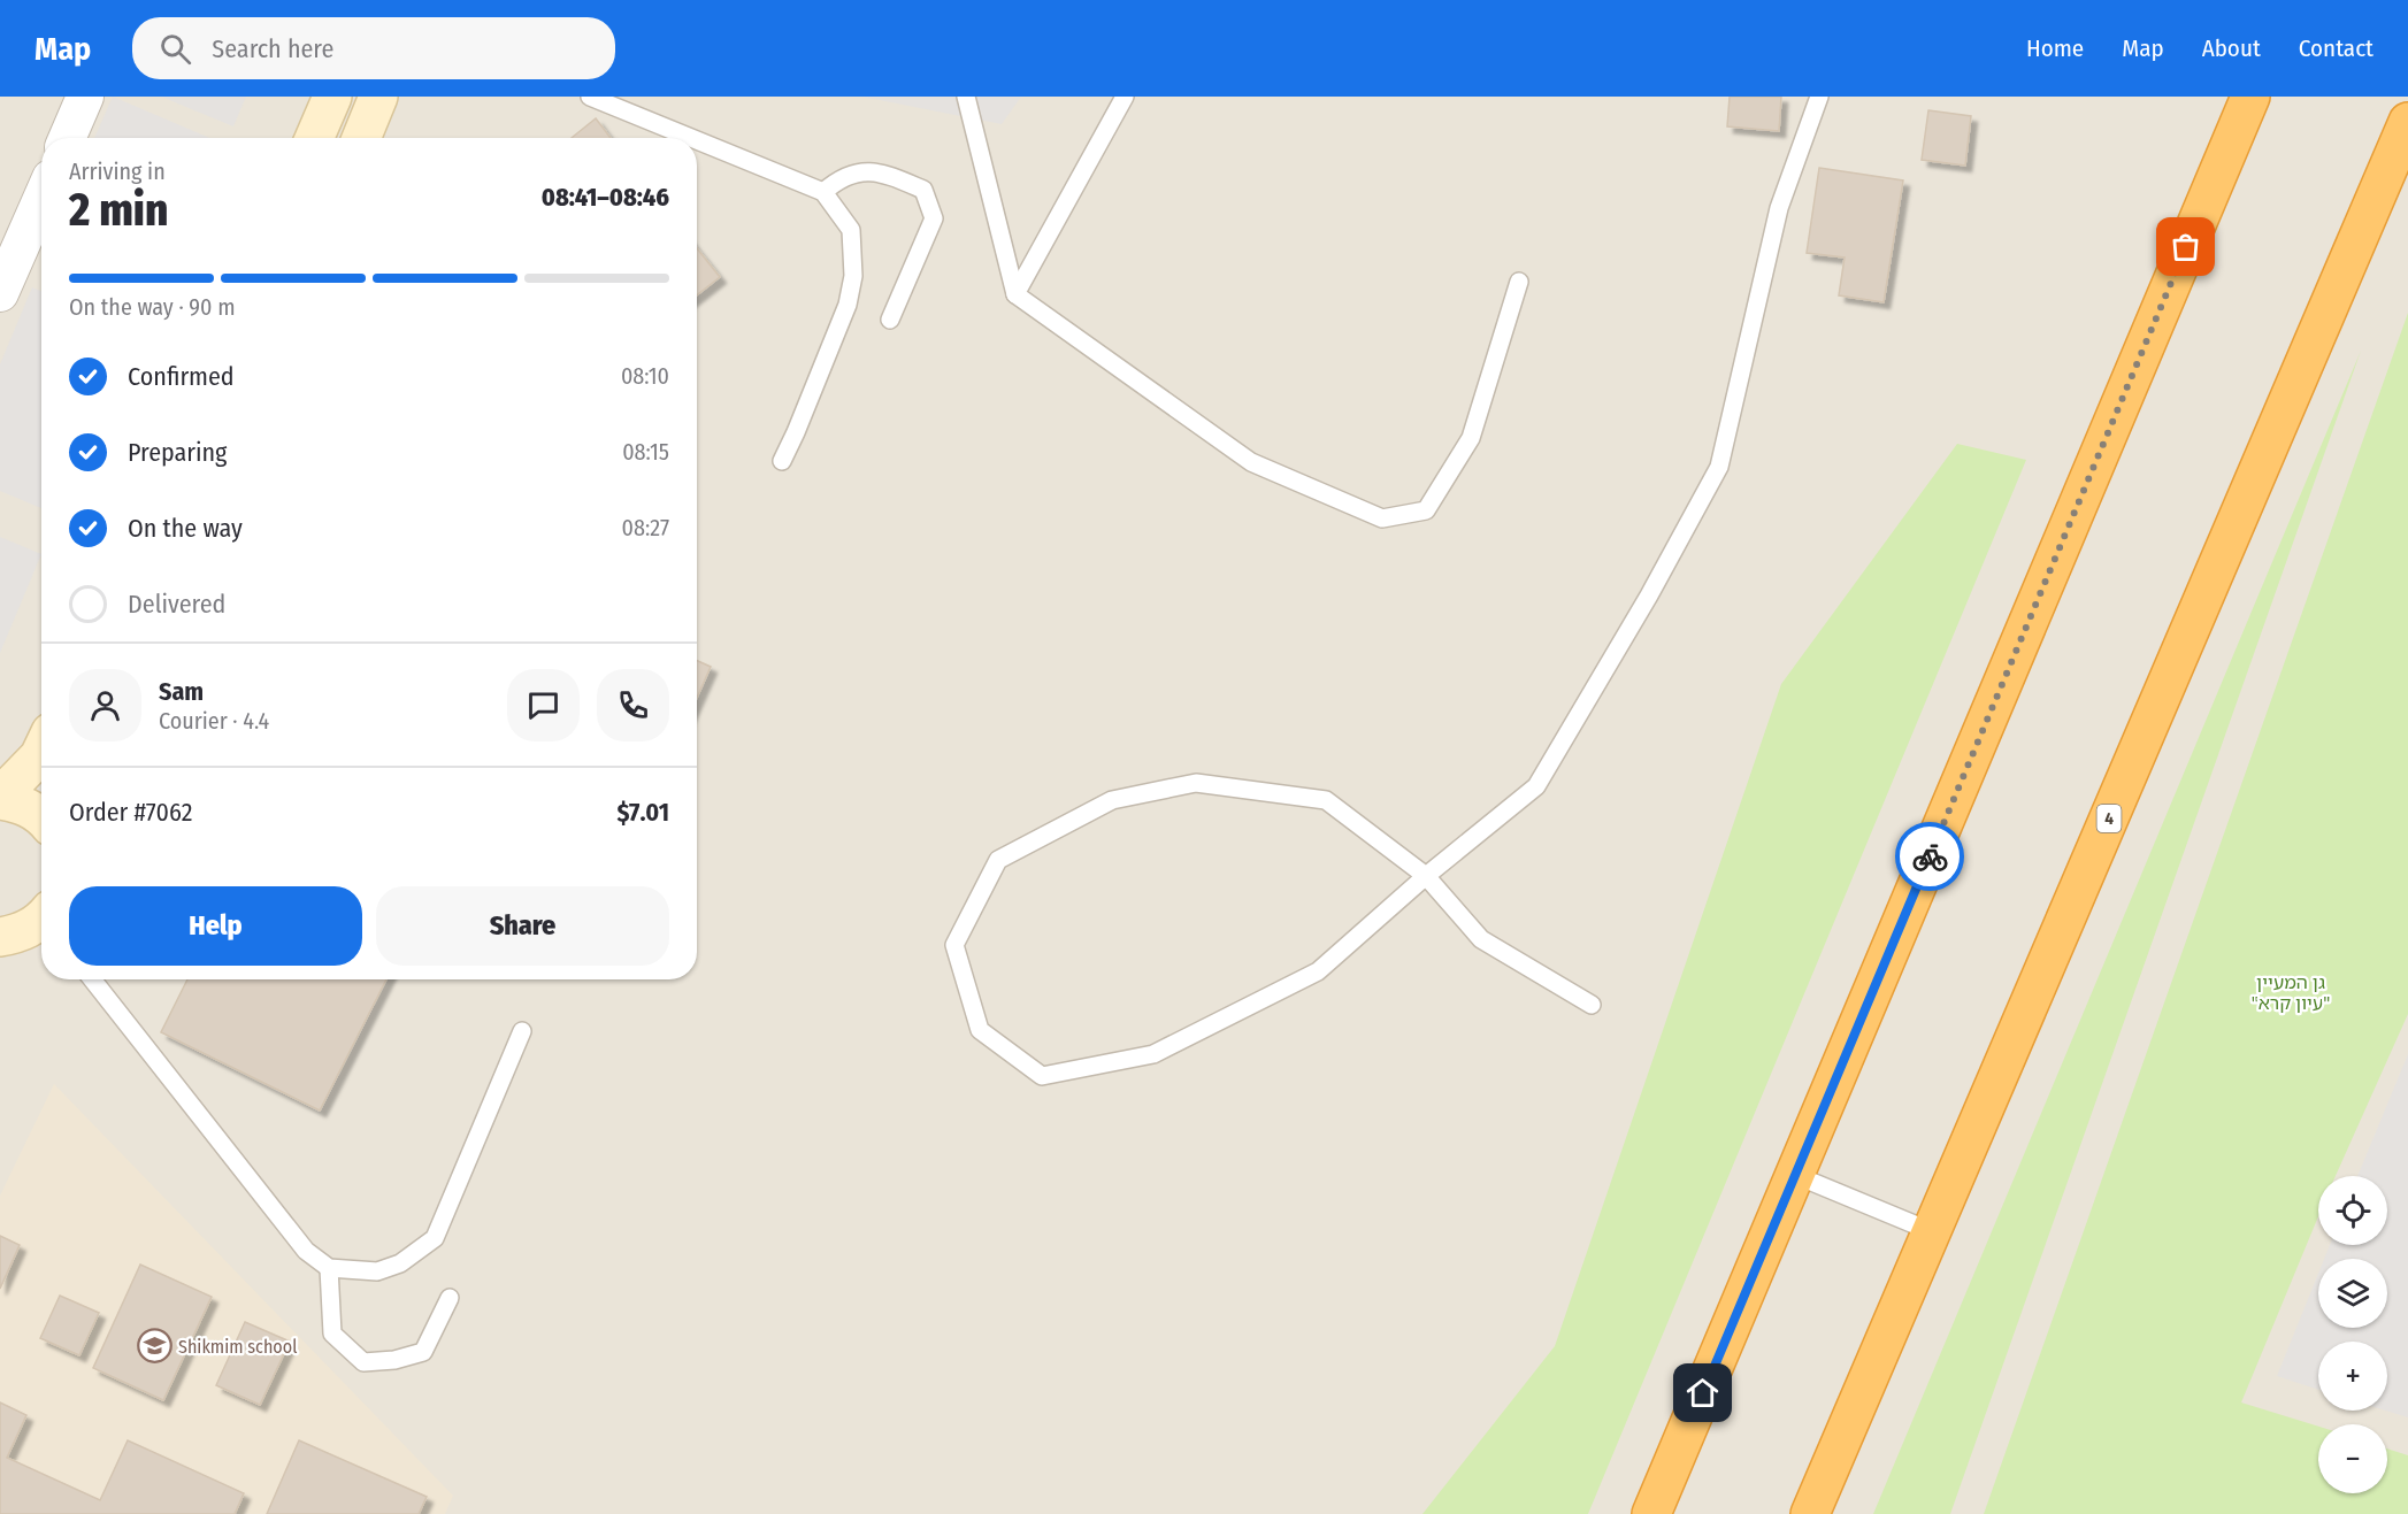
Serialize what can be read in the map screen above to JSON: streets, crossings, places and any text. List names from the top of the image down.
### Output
{
  "streets": {
    "highway": ["4"]
  },
  "parks": ["גן המעיין \"עיון קרא\""],
  "places": {
    "school or university": ["Shikmim school"]
  },
  "page": {
    "header": "Map",
    "search": "Search here",
    "nav": [
      "Home",
      "Map",
      "About",
      "Contact"
    ],
    "heading": ["2 min", "Arriving in", "08:41–08:46"],
    "panel": [
      "Sam",
      "Courier · 4.4",
      "Order #7062",
      "$7.01"
    ],
    "bar": "On the way · 90 m",
    "list": [
      ["Confirmed", "08:10"],
      ["Preparing", "08:15"],
      ["On the way", "08:27"],
      "Delivered"
    ],
    "buttons": ["Help", "Share"],
    "map_buttons": ["+", "−"]
  }
}
